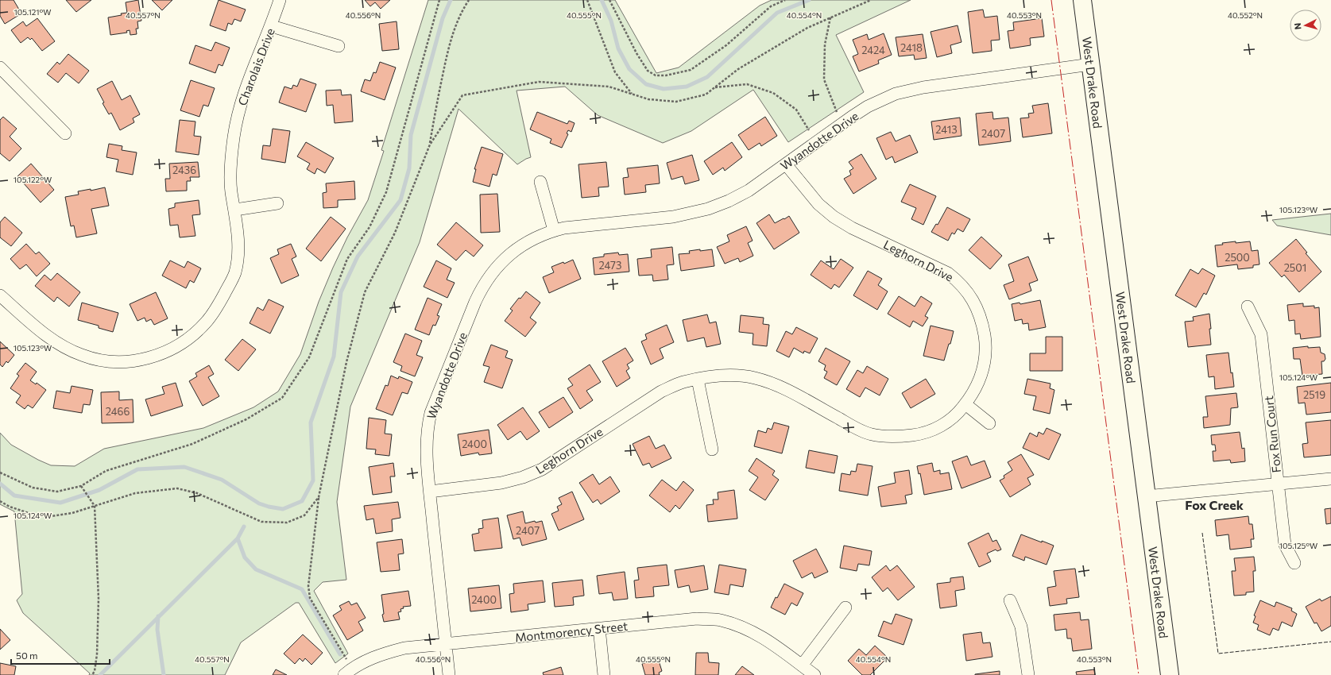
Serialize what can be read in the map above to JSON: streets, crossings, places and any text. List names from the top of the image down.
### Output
{
  "streets": {
    "main road": ["West Drake Road"],
    "street": [
      "Charolais Drive",
      "Wyandotte Drive",
      "Leghorn Drive",
      "Fox Run Court",
      "Montmorency Street"
    ]
  },
  "crossings": [
    ["West Drake Road", "Wyandotte Drive"],
    ["Wyandotte Drive", "Leghorn Drive"],
    ["Wyandotte Drive", "Montmorency Street"]
  ],
  "districts": ["Fox Creek"],
  "house_numbers": [
    "2418",
    "2424",
    "2413",
    "2407",
    "2436",
    "2500",
    "2473",
    "2501",
    "2519",
    "2466",
    "2400",
    "2407",
    "2400"
  ],
  "scale_bar": "50 m",
  "north": "left",
  "coordinates": [
    "105.121°W",
    "40.557°N",
    "40.556°N",
    "40.555°N",
    "40.554°N",
    "40.553°N",
    "40.552°N",
    "105.122°W",
    "105.123°W",
    "105.124°W",
    "105.125°W"
  ]
}
